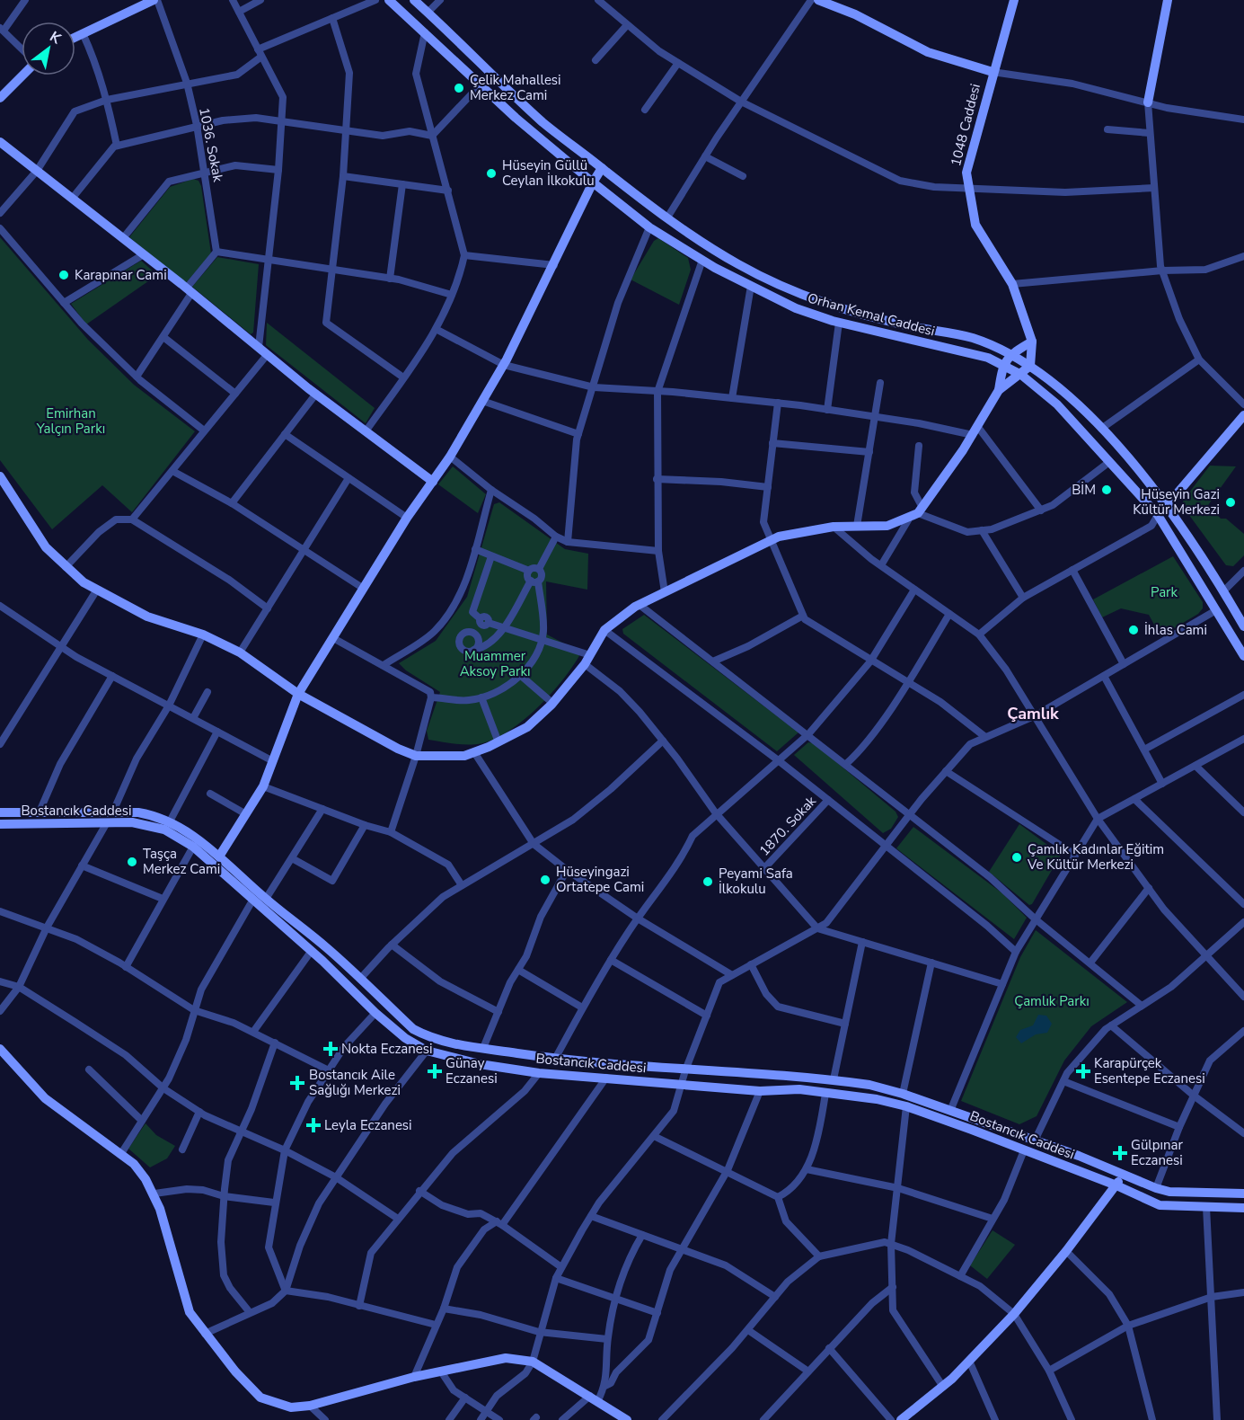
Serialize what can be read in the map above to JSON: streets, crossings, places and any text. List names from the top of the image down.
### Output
{
  "streets": {
    "main road": ["1048 Caddesi", "Orhan Kemal Caddesi", "Bostancık Caddesi"],
    "street": ["1036. Sokak", "1870. Sokak"]
  },
  "crossings": [
    ["1048 Caddesi", "Orhan Kemal Caddesi"]
  ],
  "districts": ["Çamlık"],
  "parks": [
    "Emirhan Yalçın Parkı",
    "Park",
    "Muammer Aksoy Parkı",
    "Çamlık Parkı"
  ],
  "places": {
    "other": [
      "Çelik Mahallesi Merkez Cami",
      "Hüseyin Güllü Ceylan İlkokulu",
      "Karapınar Cami",
      "BİM",
      "Hüseyin Gazi Kültür Merkezi",
      "İhlas Cami",
      "Çamlık Kadınlar Eğitim Ve Kültür Merkezi",
      "Taşça Merkez Cami",
      "Hüseyingazi Ortatepe Cami",
      "Peyami Safa İlkokulu"
    ],
    "health": [
      "Nokta Eczanesi",
      "Günay Eczanesi",
      "Karapürçek Esentepe Eczanesi",
      "Bostancık Aile Sağlığı Merkezi",
      "Leyla Eczanesi",
      "Gülpınar Eczanesi"
    ]
  },
  "north": "top right"
}
